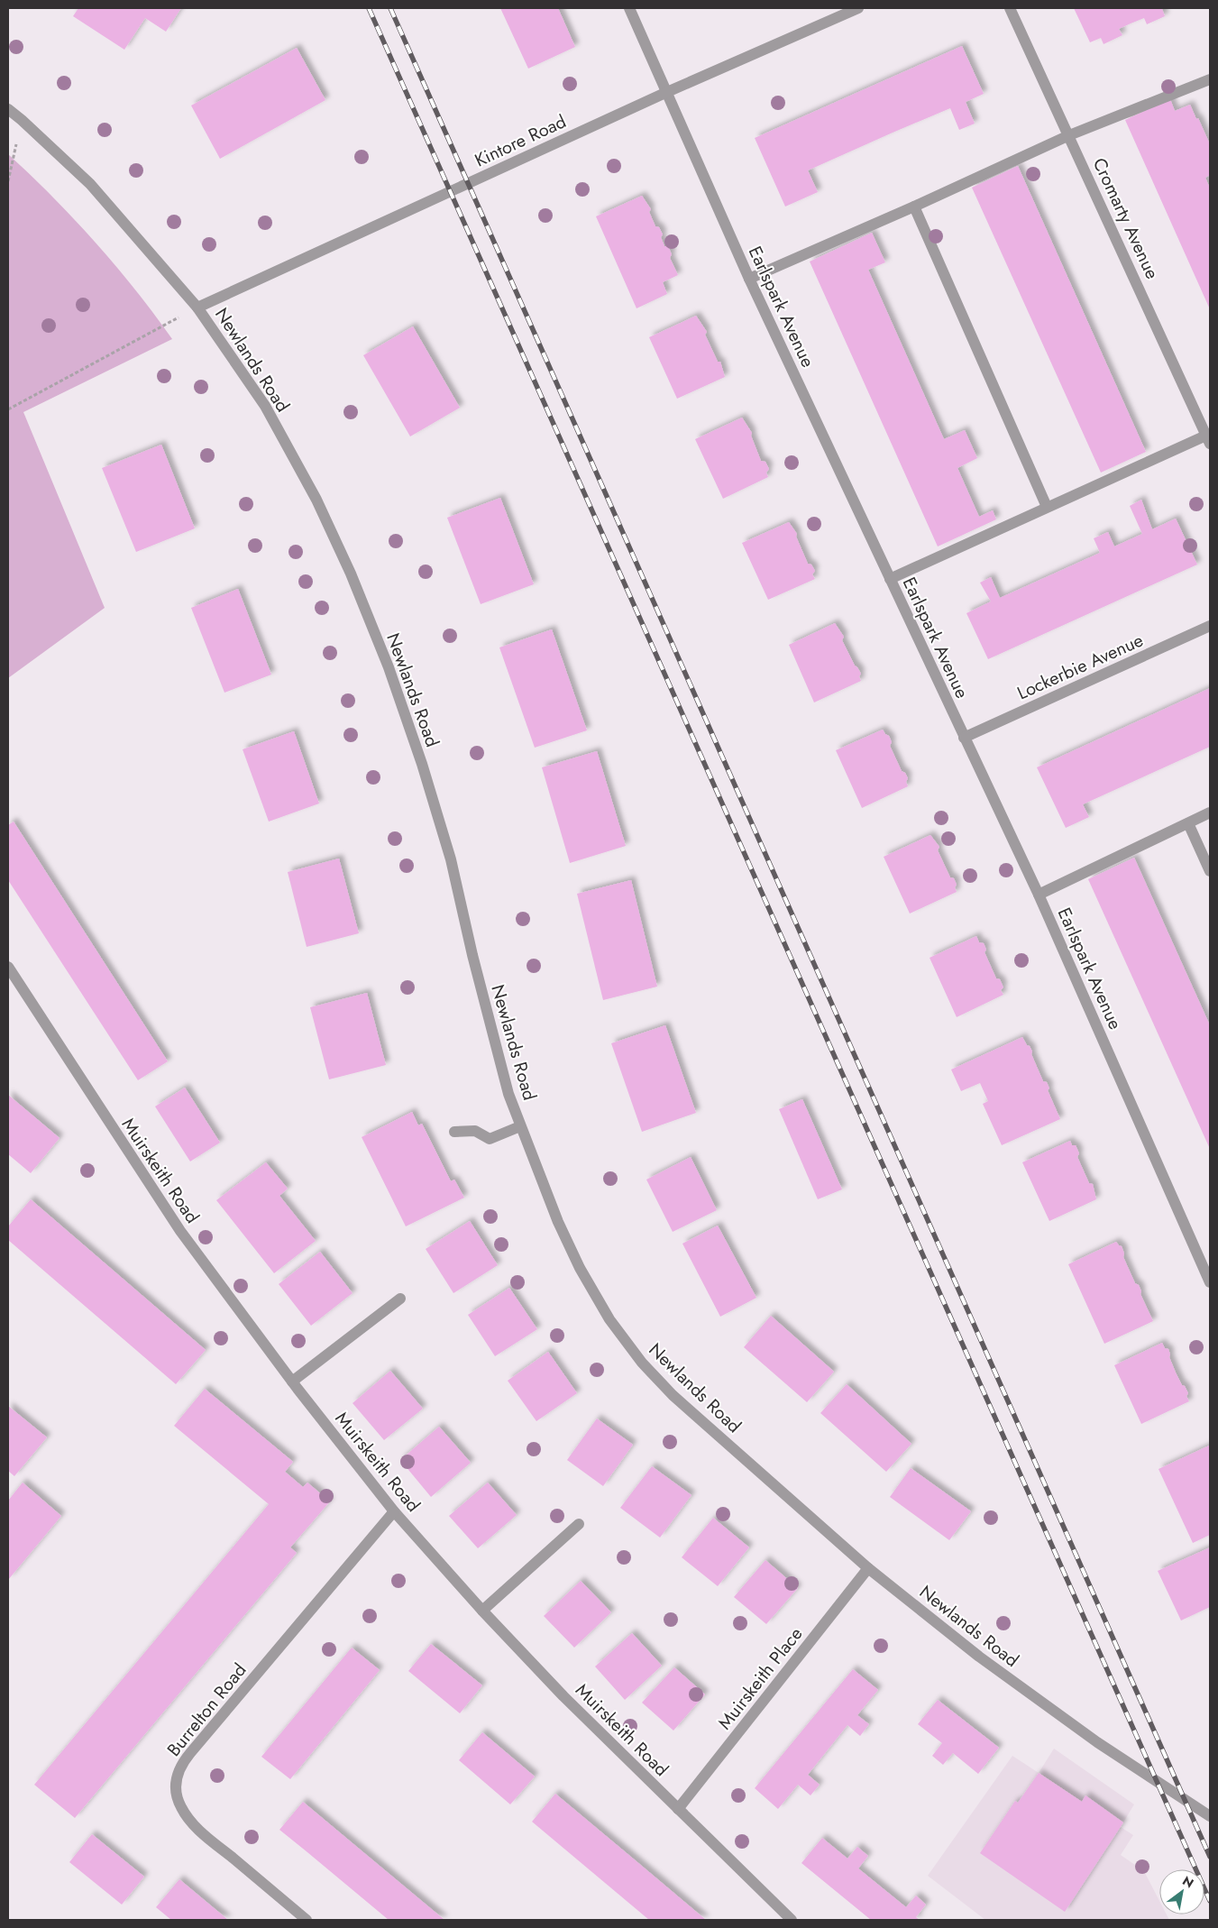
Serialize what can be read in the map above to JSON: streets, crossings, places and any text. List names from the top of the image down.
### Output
{
  "streets": {
    "street": [
      "Kintore Road",
      "Cromarty Avenue",
      "Earlspark Avenue",
      "Newlands Road",
      "Lockerbie Avenue",
      "Muirskeith Road",
      "Muirskeith Place",
      "Burrelton Road"
    ]
  },
  "crossings": [
    ["Kintore Road", "Earlspark Avenue"],
    ["Kintore Road", "Newlands Road"],
    ["Earlspark Avenue", "Lockerbie Avenue"],
    ["Newlands Road", "Muirskeith Place"],
    ["Muirskeith Road", "Muirskeith Place"],
    ["Muirskeith Road", "Burrelton Road"]
  ],
  "north": "top right"
}
